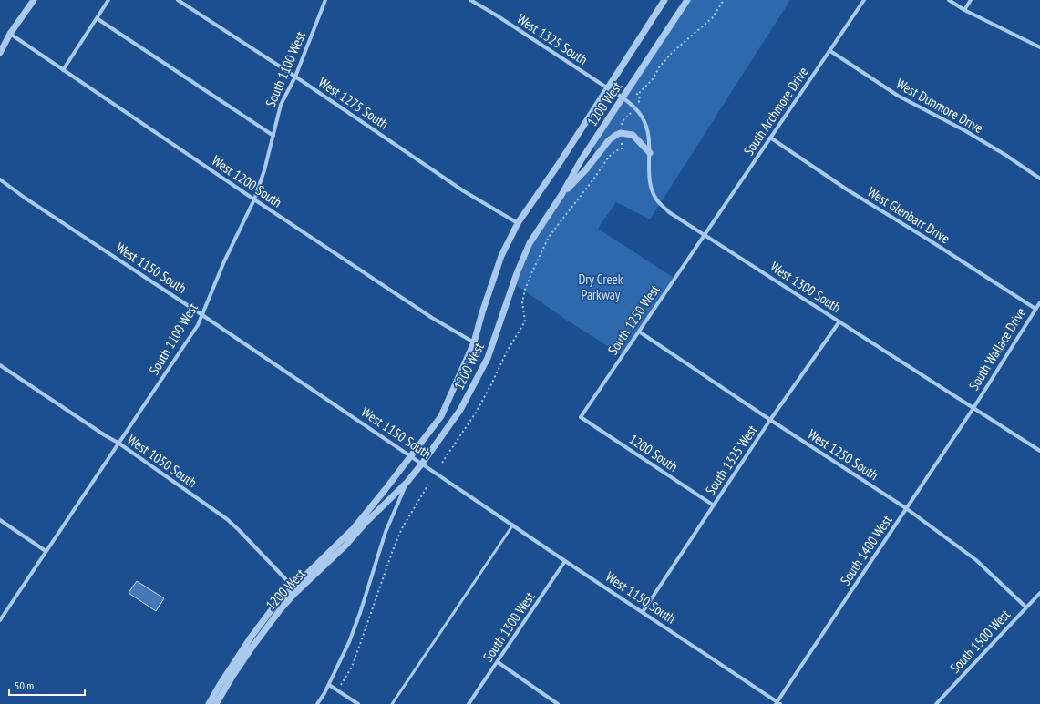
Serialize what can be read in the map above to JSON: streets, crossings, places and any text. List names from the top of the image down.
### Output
{
  "streets": {
    "street": [
      "West 1325 South",
      "South 1100 West",
      "West 1275 South",
      "1200 West",
      "West Dunmore Drive",
      "South Archmore Drive",
      "West 1200 South",
      "West Glenbarr Drive",
      "West 1150 South",
      "West 1300 South",
      "South 1250 West",
      "South Wallace Drive",
      "1200 South",
      "West 1250 South",
      "South 1325 West",
      "West 1050 South",
      "South 1400 West",
      "South 1300 West",
      "South 1500 West"
    ]
  },
  "crossings": [
    ["West 1325 South", "1200 West"],
    ["West 1325 South", "West 1300 South"],
    ["South 1100 West", "West 1275 South"],
    ["South 1100 West", "West 1200 South"],
    ["South 1100 West", "West 1150 South"],
    ["South 1100 West", "West 1050 South"],
    ["West 1275 South", "1200 West"],
    ["1200 West", "West 1200 South"],
    ["1200 West", "West 1150 South"],
    ["1200 West", "West 1300 South"],
    ["1200 West", "West 1050 South"],
    ["West Dunmore Drive", "South Archmore Drive"],
    ["South Archmore Drive", "West Glenbarr Drive"],
    ["South Archmore Drive", "West 1300 South"],
    ["South Archmore Drive", "South 1250 West"],
    ["West Glenbarr Drive", "South Wallace Drive"],
    ["West 1150 South", "South 1325 West"],
    ["West 1150 South", "South 1400 West"],
    ["West 1150 South", "South 1300 West"],
    ["West 1300 South", "South 1250 West"],
    ["West 1300 South", "South Wallace Drive"],
    ["West 1300 South", "South 1325 West"],
    ["West 1300 South", "South 1400 West"],
    ["South 1250 West", "1200 South"],
    ["South 1250 West", "West 1250 South"],
    ["South Wallace Drive", "South 1400 West"],
    ["1200 South", "South 1325 West"],
    ["West 1250 South", "South 1325 West"],
    ["West 1250 South", "South 1400 West"],
    ["West 1250 South", "South 1500 West"]
  ],
  "parks": ["Dry Creek Parkway"],
  "scale_bar": "50 m"
}
